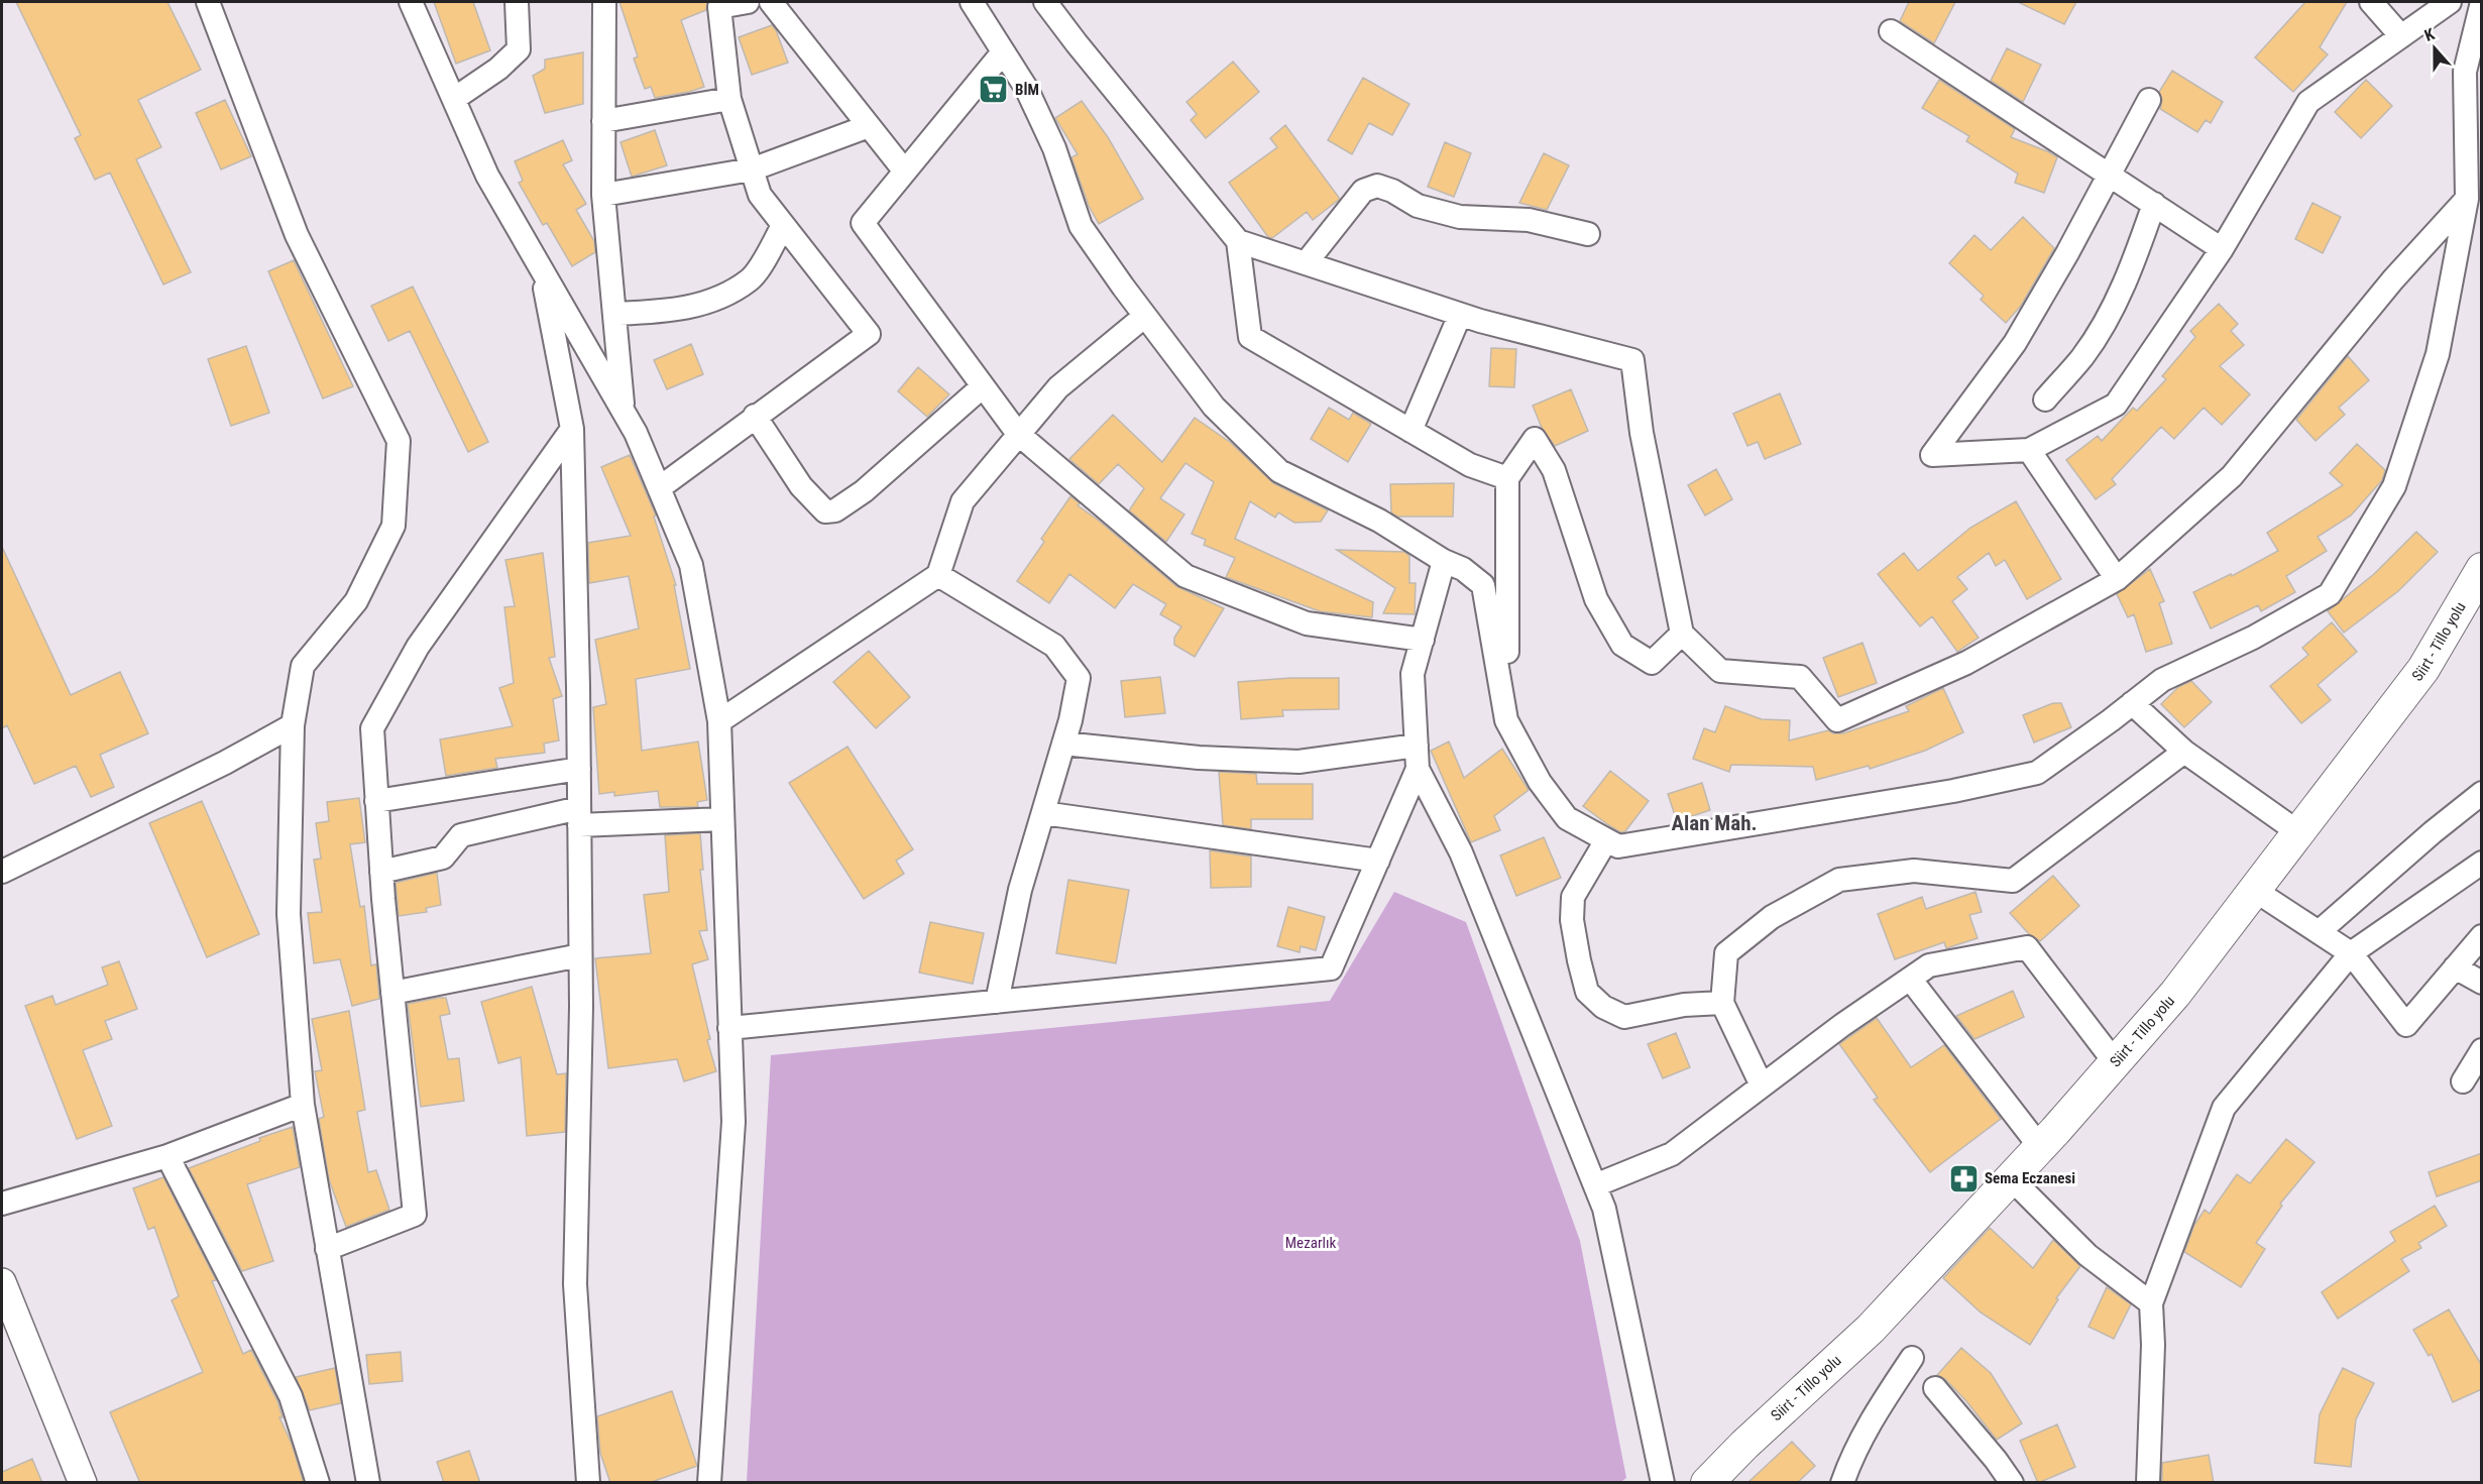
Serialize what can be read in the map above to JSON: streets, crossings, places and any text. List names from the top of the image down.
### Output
{
  "streets": {
    "main road": ["Siirt - Tillo yolu"]
  },
  "districts": ["Alan Mah."],
  "parks": ["Mezarlık"],
  "places": {
    "supermarket": ["BİM"],
    "pharmacy": ["Sema Eczanesi"]
  },
  "north": "top"
}
